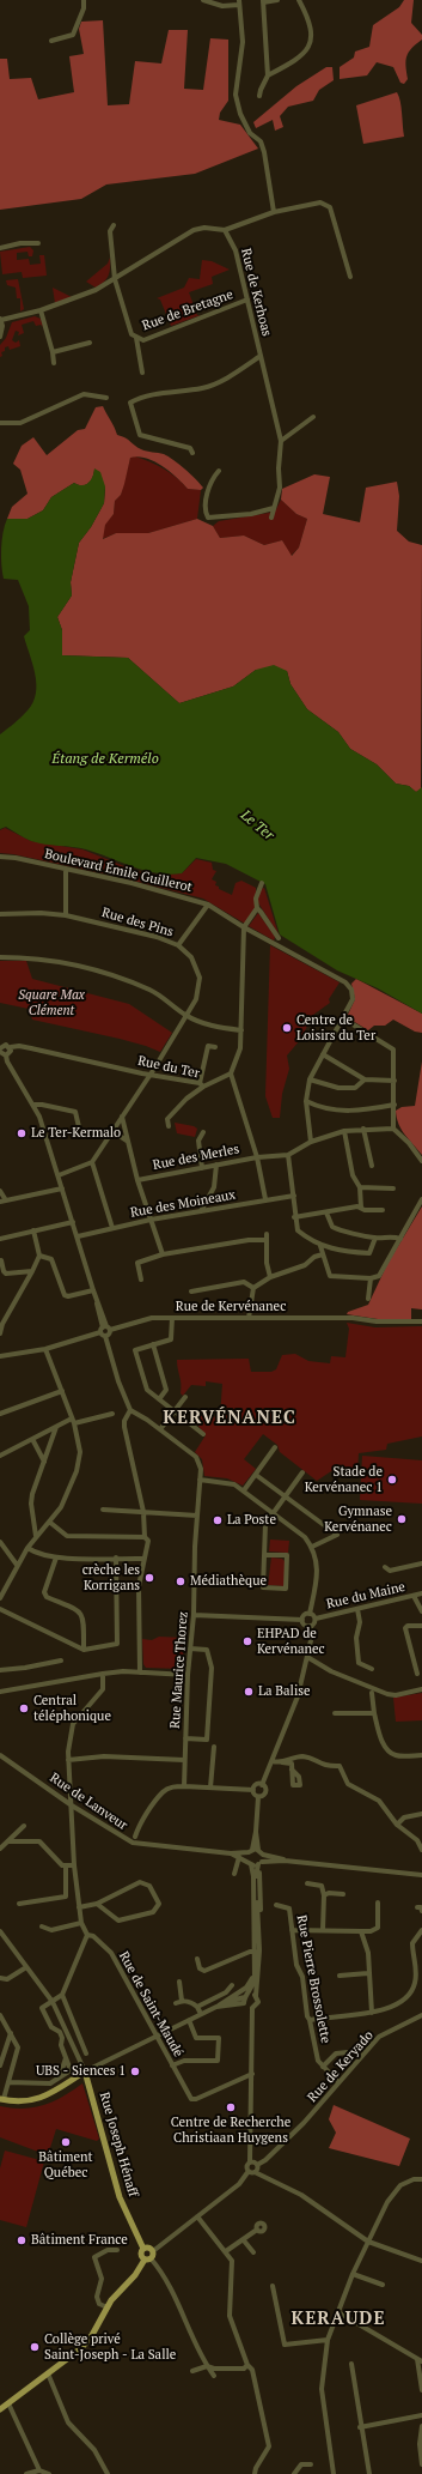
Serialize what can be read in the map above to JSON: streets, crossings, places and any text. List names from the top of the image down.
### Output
{
  "streets": {
    "main road": ["Rue Joseph Hénaff"],
    "street": [
      "Rue de Kerhoas",
      "Rue de Bretagne",
      "Boulevard Émile Guillerot",
      "Rue des Pins",
      "Rue du Ter",
      "Rue des Merles",
      "Rue des Moineaux",
      "Rue de Kervénanec",
      "Rue du Maine",
      "Rue Maurice Thorez",
      "Rue de Lanveur",
      "Rue Pierre Brossolette",
      "Rue de Saint-Maudé",
      "Rue de Keryado"
    ]
  },
  "crossings": [
    ["Rue de Kerhoas", "Rue de Bretagne"],
    ["Rue des Pins", "Rue du Ter"],
    ["Rue de Lanveur", "Rue de Saint-Maudé"],
    ["Rue Pierre Brossolette", "Rue de Keryado"]
  ],
  "districts": ["KERVÉNANEC", "KERAUDE"],
  "water": ["Étang de Kermélo", "Le Ter"],
  "parks": ["Square Max Clément"],
  "places": [
    "Centre de Loisirs du Ter",
    "Le Ter-Kermalo",
    "Stade de Kervénanec 1",
    "Gymnase Kervénanec",
    "La Poste",
    "crèche les Korrigans",
    "Médiathèque",
    "EHPAD de Kervénanec",
    "La Balise",
    "Central téléphonique",
    "UBS - Siences 1",
    "Centre de Recherche Christiaan Huygens",
    "Bâtiment Québec",
    "Bâtiment France",
    "Collège privé Saint-Joseph - La Salle"
  ]
}
